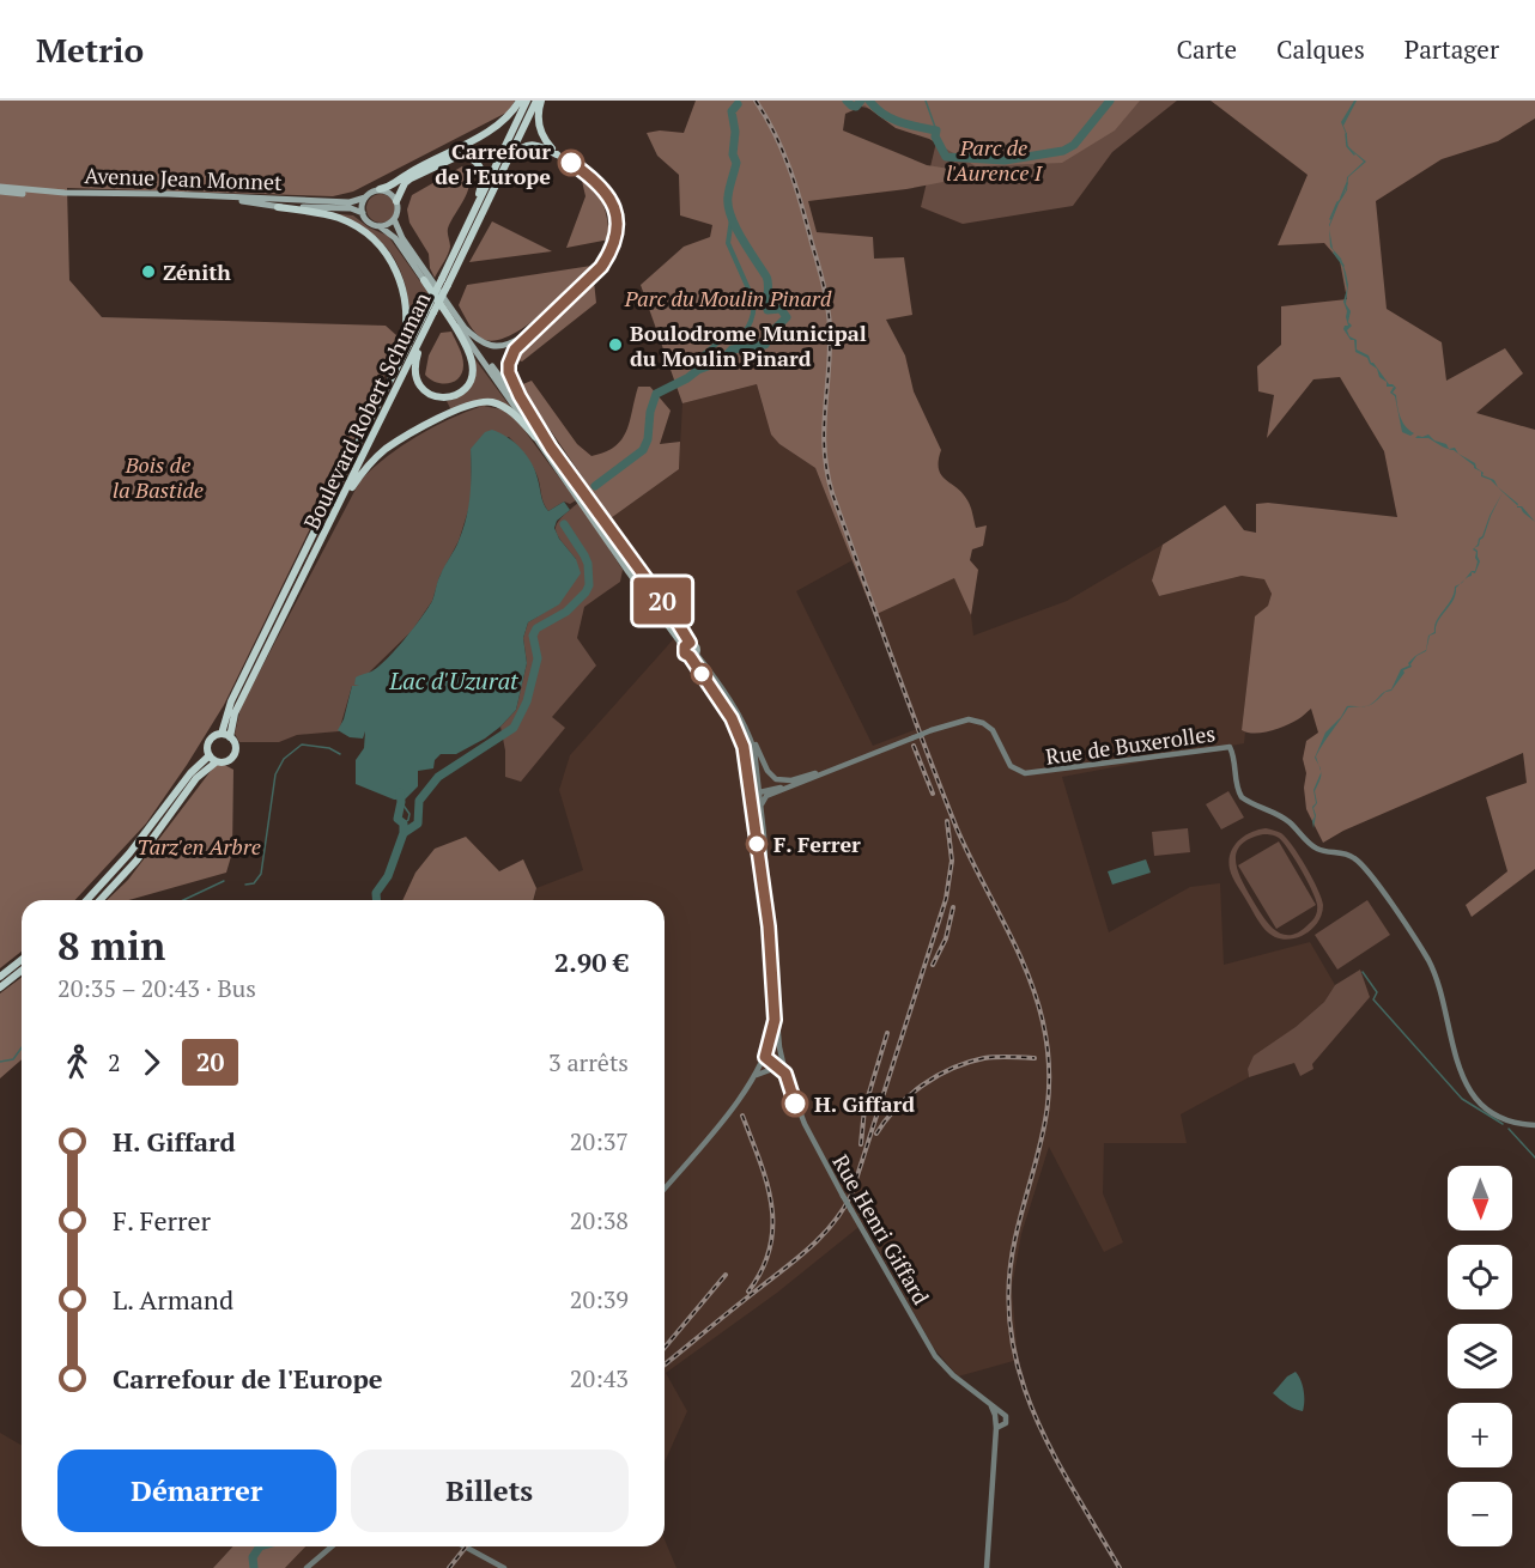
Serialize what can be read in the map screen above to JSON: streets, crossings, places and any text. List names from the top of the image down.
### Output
{
  "streets": {
    "main road": ["Avenue Jean Monnet", "Boulevard Robert Schuman"],
    "street": ["Rue de Buxerolles", "Rue Henri Giffard"]
  },
  "water": ["Lac d'Uzurat"],
  "parks": [
    "Parc de l'Aurence I",
    "Parc du Moulin Pinard",
    "Bois de la Bastide",
    "Tarz'en Arbre"
  ],
  "places": [
    "Carrefour de l'Europe",
    "Zénith",
    "Boulodrome Municipal du Moulin Pinard",
    "F. Ferrer",
    "H. Giffard"
  ],
  "lines": ["bus line 20"],
  "north": "bottom",
  "page": {
    "header": "Metrio",
    "nav": ["Carte", "Calques", "Partager"],
    "on_map": "20",
    "heading": ["8 min", "20:35 – 20:43 · Bus", "2.90 €"],
    "legs": ["2", "20", "3 arrêts"],
    "list": [
      {
        "name": "H. Giffard",
        "value": "20:37"
      },
      {
        "name": "F. Ferrer",
        "value": "20:38"
      },
      {
        "name": "L. Armand",
        "value": "20:39"
      },
      {
        "name": "Carrefour de l'Europe",
        "value": "20:43"
      }
    ],
    "map_buttons": ["+", "−"],
    "buttons": ["Démarrer", "Billets"]
  }
}
